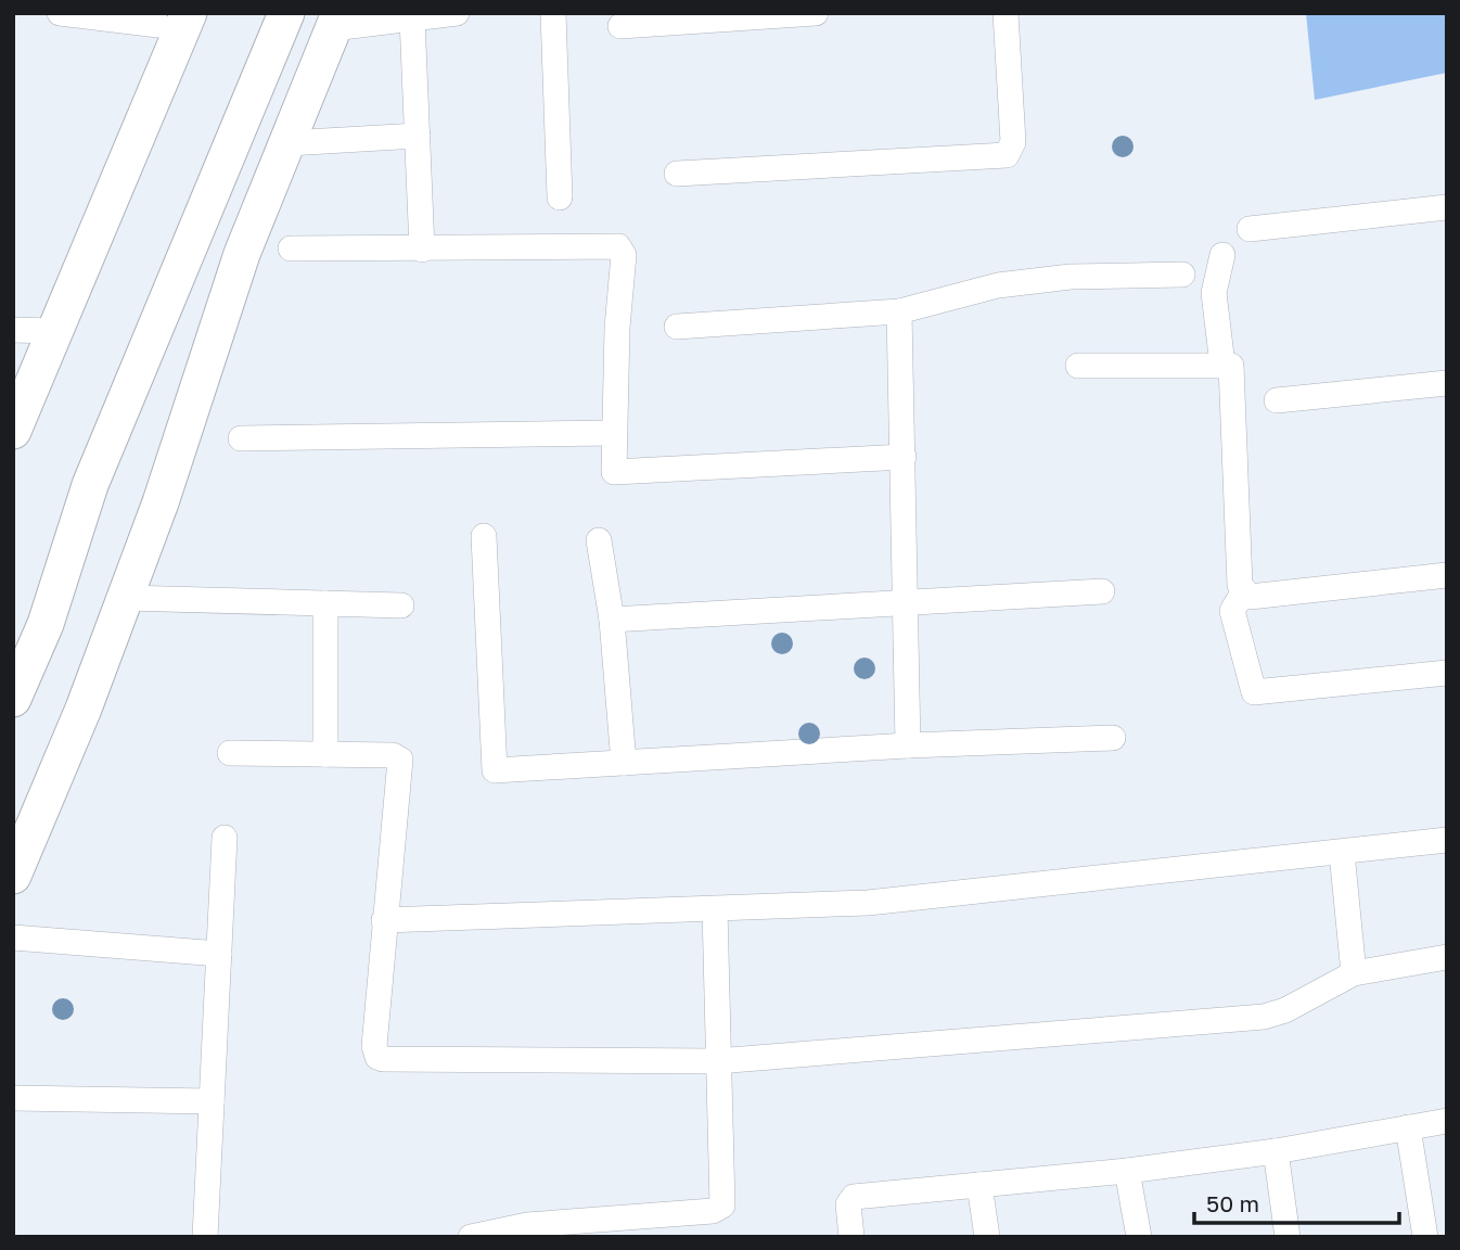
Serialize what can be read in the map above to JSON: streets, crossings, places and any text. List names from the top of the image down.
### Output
{
  "scale_bar": "50 m"
}
